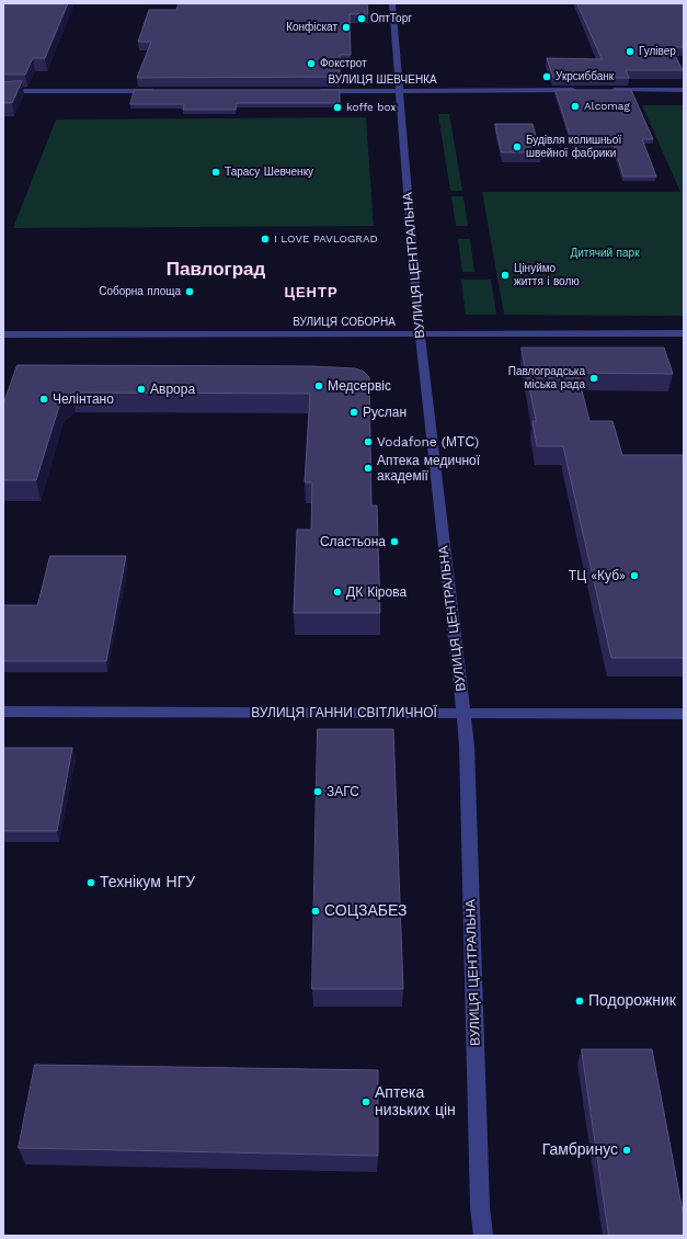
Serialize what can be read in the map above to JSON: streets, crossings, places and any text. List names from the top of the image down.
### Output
{
  "streets": {
    "street": [
      "ВУЛИЦЯ ШЕВЧЕНКА",
      "ВУЛИЦЯ ЦЕНТРАЛЬНА",
      "ВУЛИЦЯ СОБОРНА",
      "ВУЛИЦЯ ГАННИ СВІТЛИЧНОЇ"
    ]
  },
  "crossings": [
    ["ВУЛИЦЯ ШЕВЧЕНКА", "ВУЛИЦЯ ЦЕНТРАЛЬНА"],
    ["ВУЛИЦЯ ЦЕНТРАЛЬНА", "ВУЛИЦЯ СОБОРНА"],
    ["ВУЛИЦЯ ЦЕНТРАЛЬНА", "ВУЛИЦЯ ГАННИ СВІТЛИЧНОЇ"]
  ],
  "districts": ["Павлоград", "ЦЕНТР"],
  "parks": ["Дитячий парк"],
  "places": [
    "ОптТорг",
    "Конфіскат",
    "Гулівер",
    "Фокстрот",
    "Укрсиббанк",
    "Alcomag",
    "koffe box",
    "Будівля колишньої швейної фабрики",
    "Тарасу Шевченку",
    "I LOVE PAVLOGRAD",
    "Цінуймо життя і волю",
    "Соборна площа",
    "Павлоградська міська рада",
    "Медсервіс",
    "Аврора",
    "Челінтано",
    "Руслан",
    "Vodafone (МТС)",
    "Аптека медичної академії",
    "Сластьона",
    "ТЦ «Куб»",
    "ДК Кірова",
    "ЗАГС",
    "Технікум НГУ",
    "СОЦЗАБЕЗ",
    "Подорожник",
    "Аптека низьких цін",
    "Гамбринус"
  ]
}
